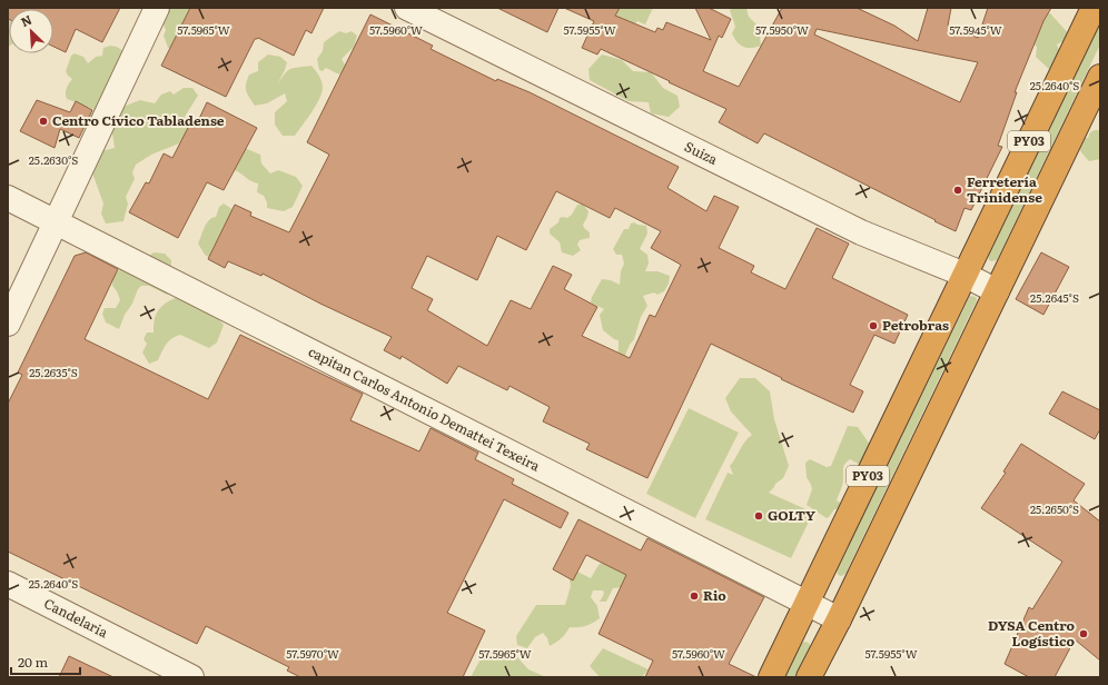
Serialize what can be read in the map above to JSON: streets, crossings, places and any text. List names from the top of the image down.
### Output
{
  "streets": {
    "highway": ["PY03"],
    "street": ["Suiza", "capitan Carlos Antonio Demattei Texeira", "Candelaria"]
  },
  "crossings": [
    ["PY03", "Suiza"],
    ["PY03", "capitan Carlos Antonio Demattei Texeira"]
  ],
  "places": [
    "Centro Cívico Tabladense",
    "Ferretería Trinidense",
    "Petrobras",
    "GOLTY",
    "Rio",
    "DYSA Centro Logístico"
  ],
  "scale_bar": "20 m",
  "north": "top left",
  "coordinates": [
    "57.5965°W",
    "57.5960°W",
    "57.5955°W",
    "57.5950°W",
    "57.5945°W",
    "25.2640°S",
    "25.2630°S",
    "25.2645°S",
    "25.2635°S",
    "25.2650°S",
    "57.5970°W"
  ]
}
